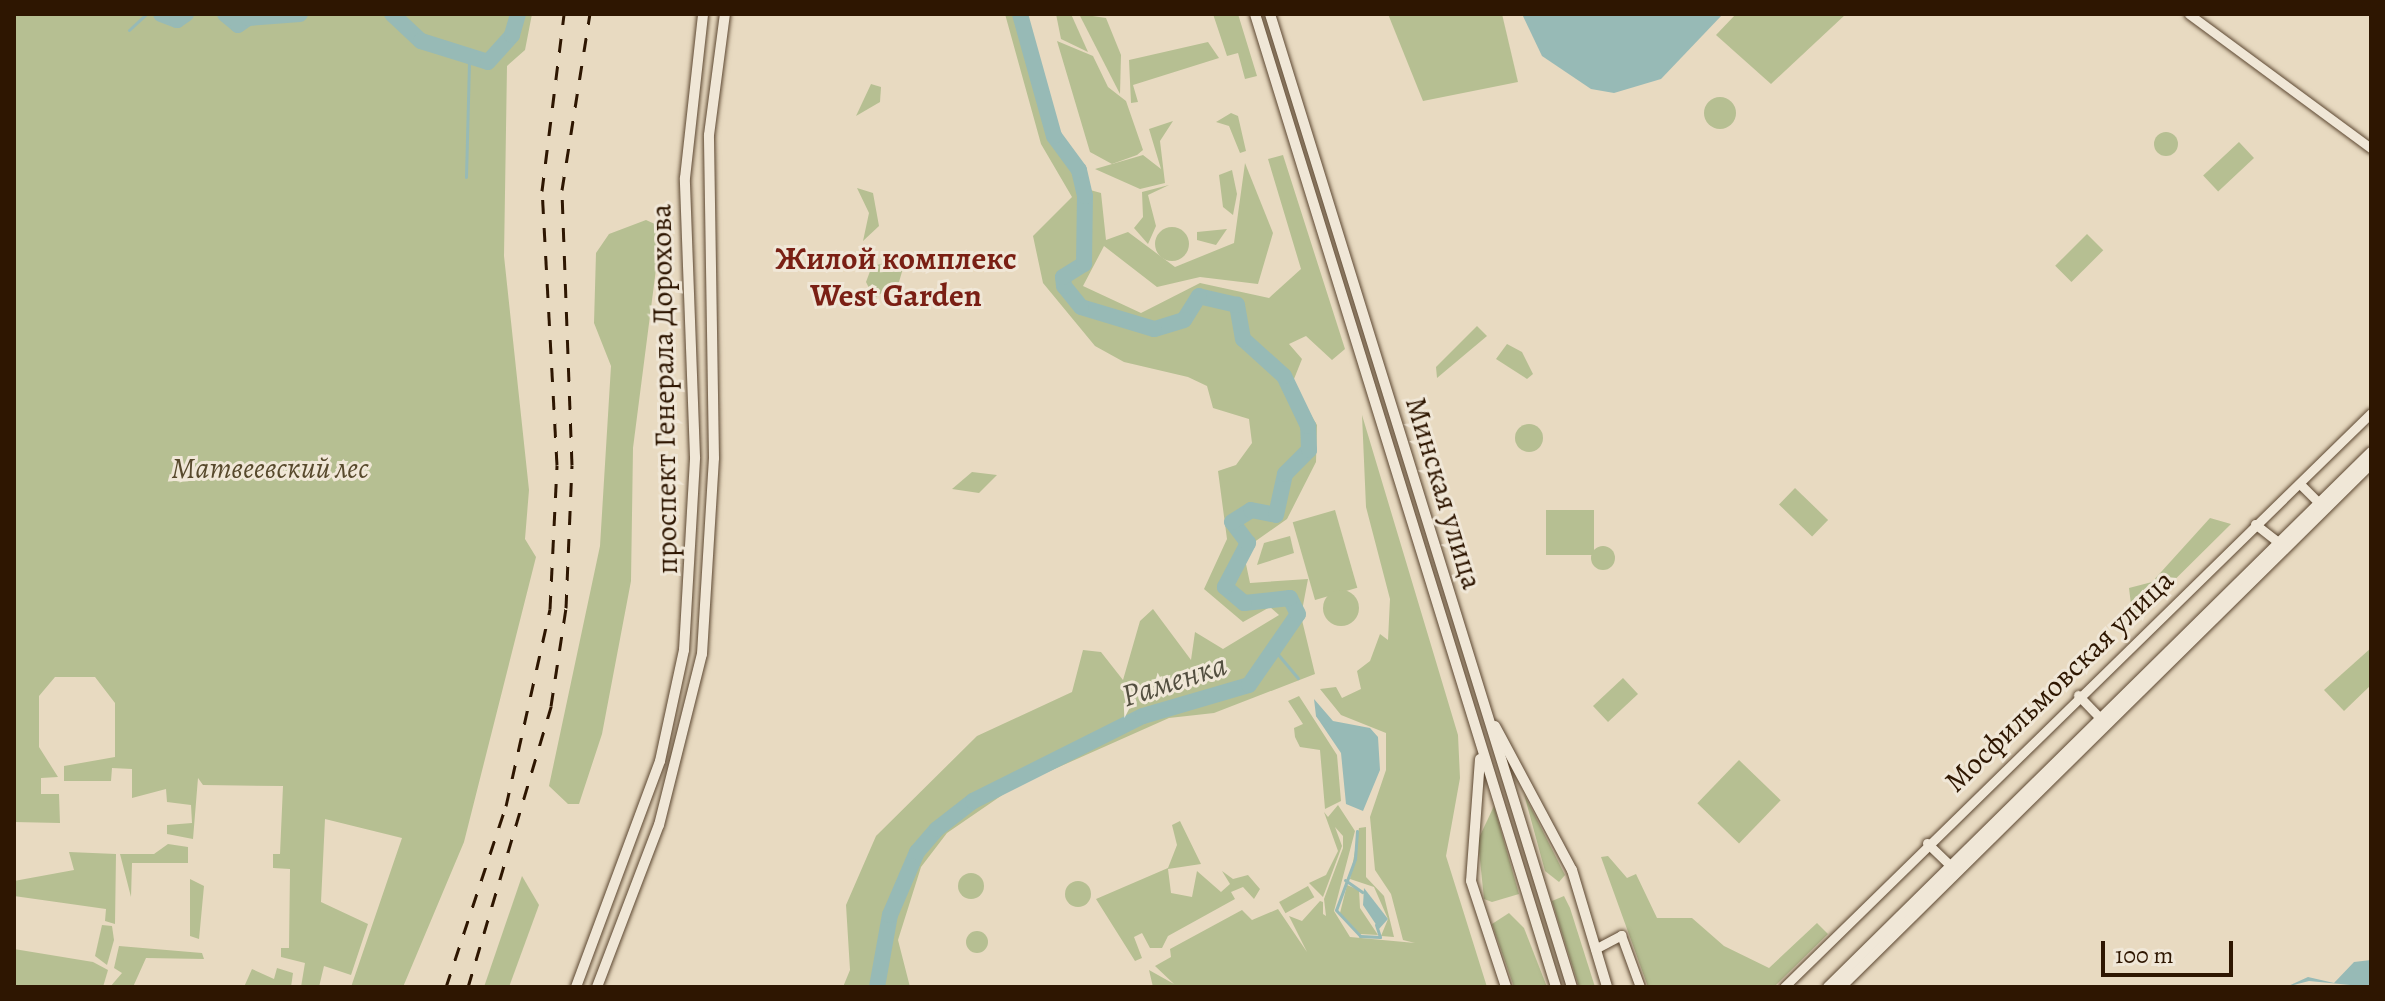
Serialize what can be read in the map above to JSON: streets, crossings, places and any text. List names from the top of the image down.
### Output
{
  "streets": {
    "main road": ["проспект Генерала Дорохова", "Минская улица", "Мосфильмовская улица"]
  },
  "districts": ["Жилой комплекс West Garden"],
  "water": ["Раменка"],
  "parks": ["Матвеевский лес"],
  "scale_bar": "100 m"
}
